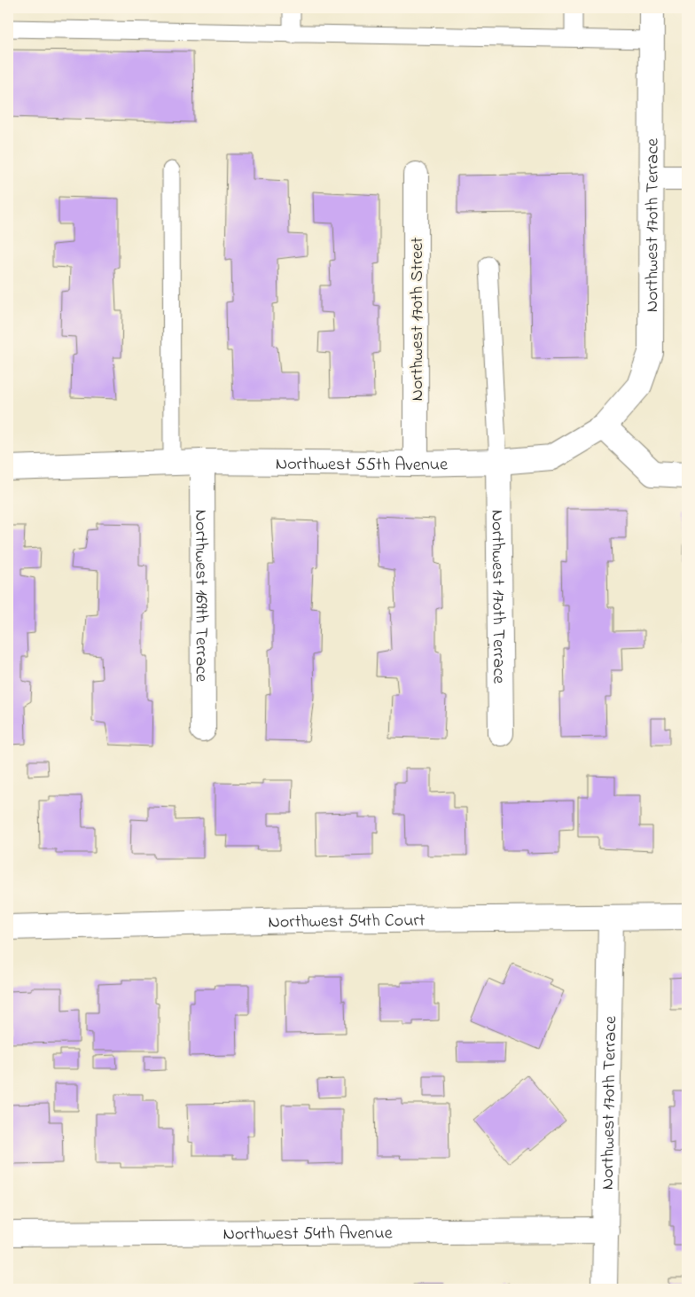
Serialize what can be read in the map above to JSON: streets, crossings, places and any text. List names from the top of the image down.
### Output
{
  "streets": {
    "street": [
      "Northwest 170th Terrace",
      "Northwest 170th Street",
      "Northwest 55th Avenue",
      "Northwest 169th Terrace",
      "Northwest 54th Court",
      "Northwest 54th Avenue"
    ]
  },
  "crossings": [
    ["Northwest 170th Terrace", "Northwest 55th Avenue"],
    ["Northwest 170th Terrace", "Northwest 54th Court"],
    ["Northwest 170th Terrace", "Northwest 54th Avenue"],
    ["Northwest 170th Street", "Northwest 55th Avenue"],
    ["Northwest 55th Avenue", "Northwest 169th Terrace"]
  ]
}
